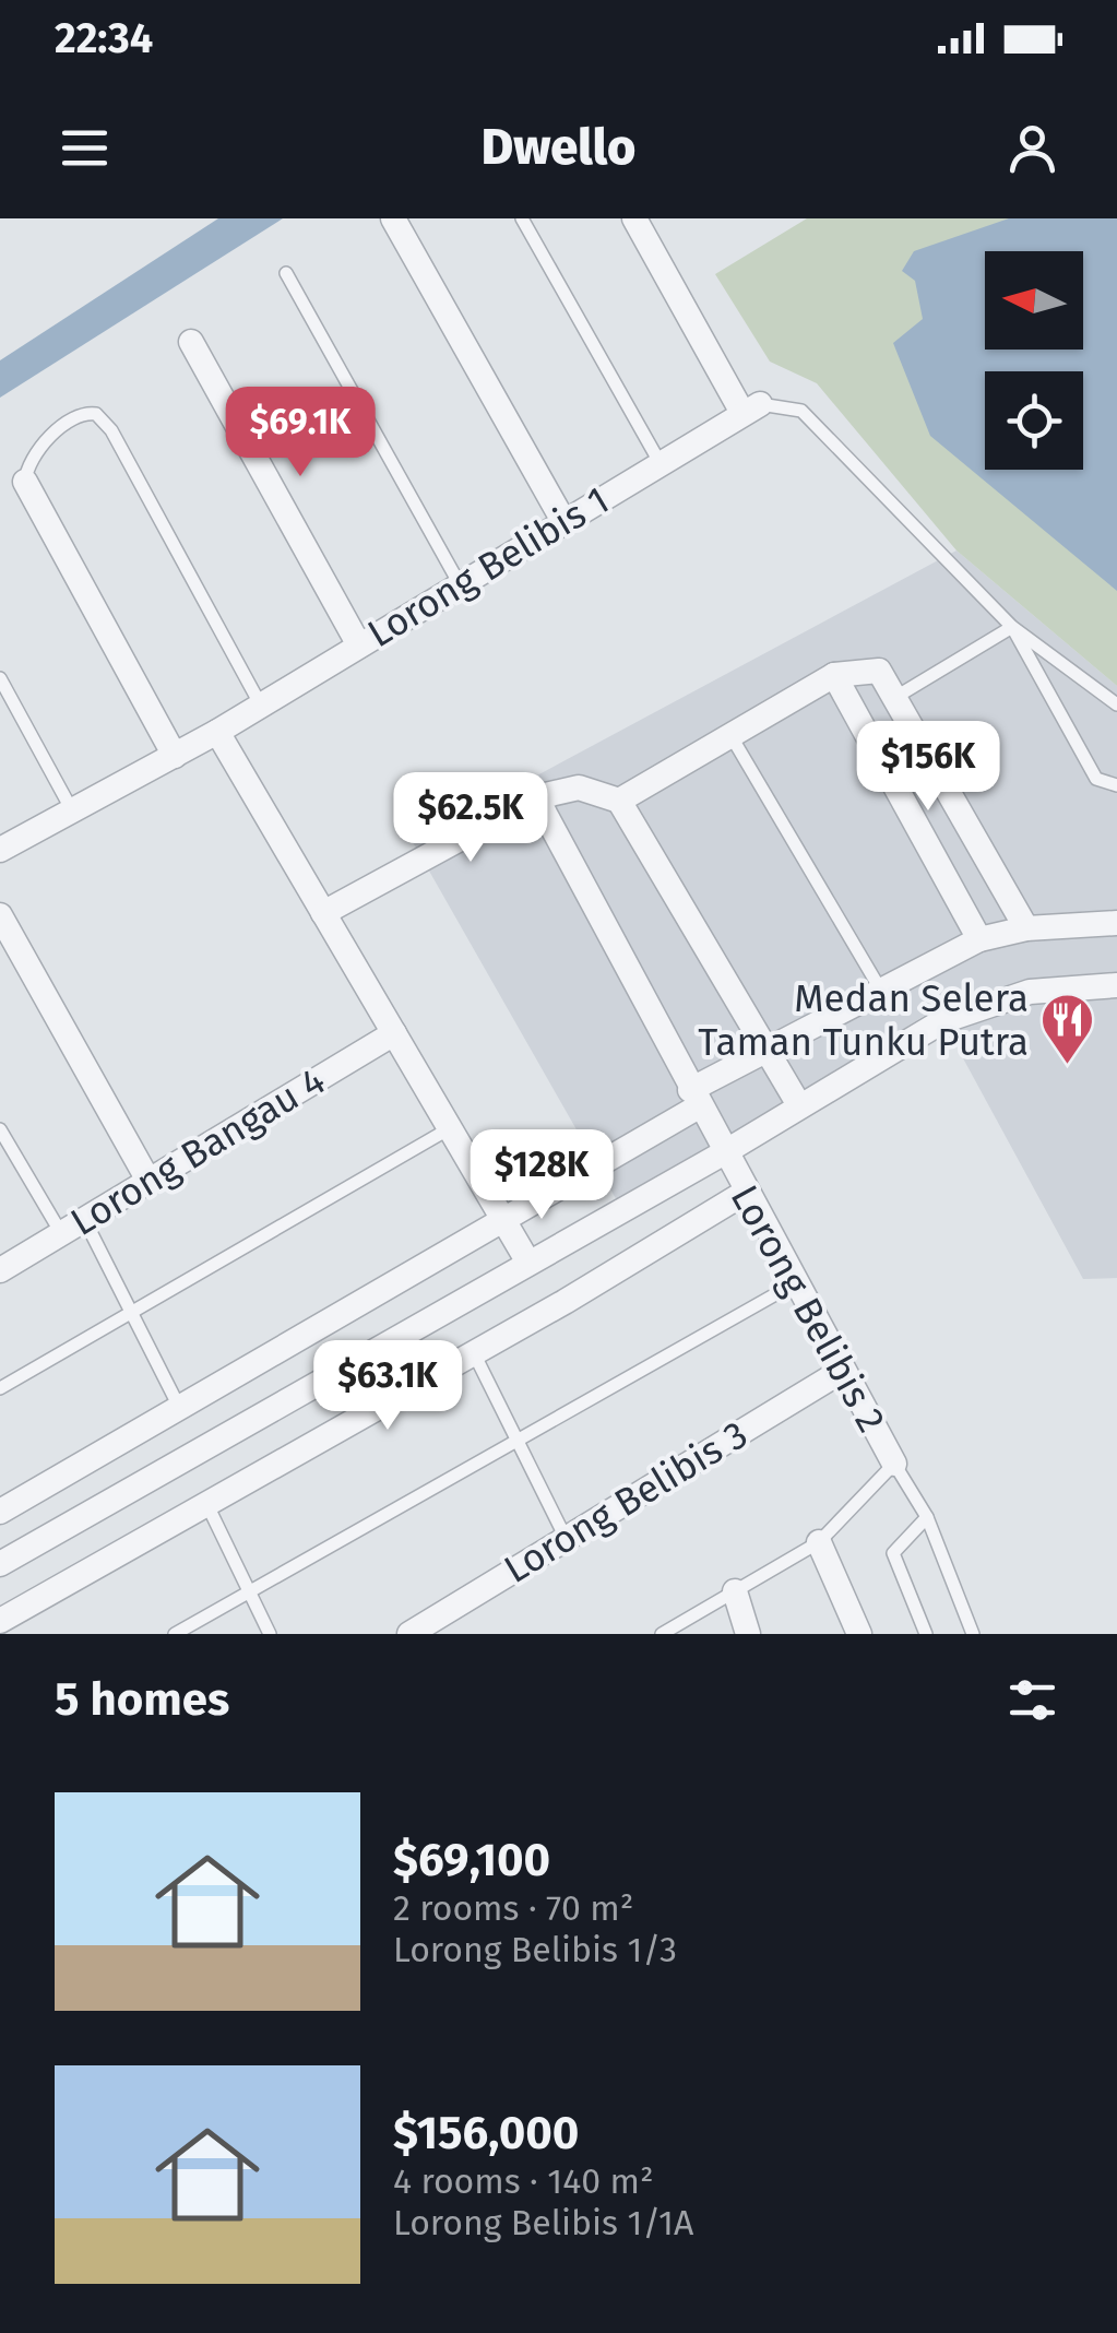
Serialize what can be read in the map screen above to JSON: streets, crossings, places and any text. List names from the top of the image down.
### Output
{
  "streets": {
    "street": [
      "Lorong Belibis 1",
      "Lorong Bangau 4",
      "Lorong Belibis 2",
      "Lorong Belibis 3"
    ]
  },
  "crossings": [
    ["Lorong Belibis 2", "Lorong Belibis 3"]
  ],
  "places": {
    "restaurant": ["Medan Selera Taman Tunku Putra"]
  },
  "north": "left",
  "page": {
    "status": "22:34",
    "header": "Dwello",
    "price": [
      "$69.1K",
      "$156K",
      "$62.5K",
      "$128K",
      "$63.1K"
    ],
    "heading": "5 homes",
    "list": [
      {
        "name": "$69,100",
        "note": "2 rooms · 70 m² · Lorong Belibis 1/3"
      },
      {
        "name": "$156,000",
        "note": "4 rooms · 140 m² · Lorong Belibis 1/1A"
      }
    ]
  }
}
